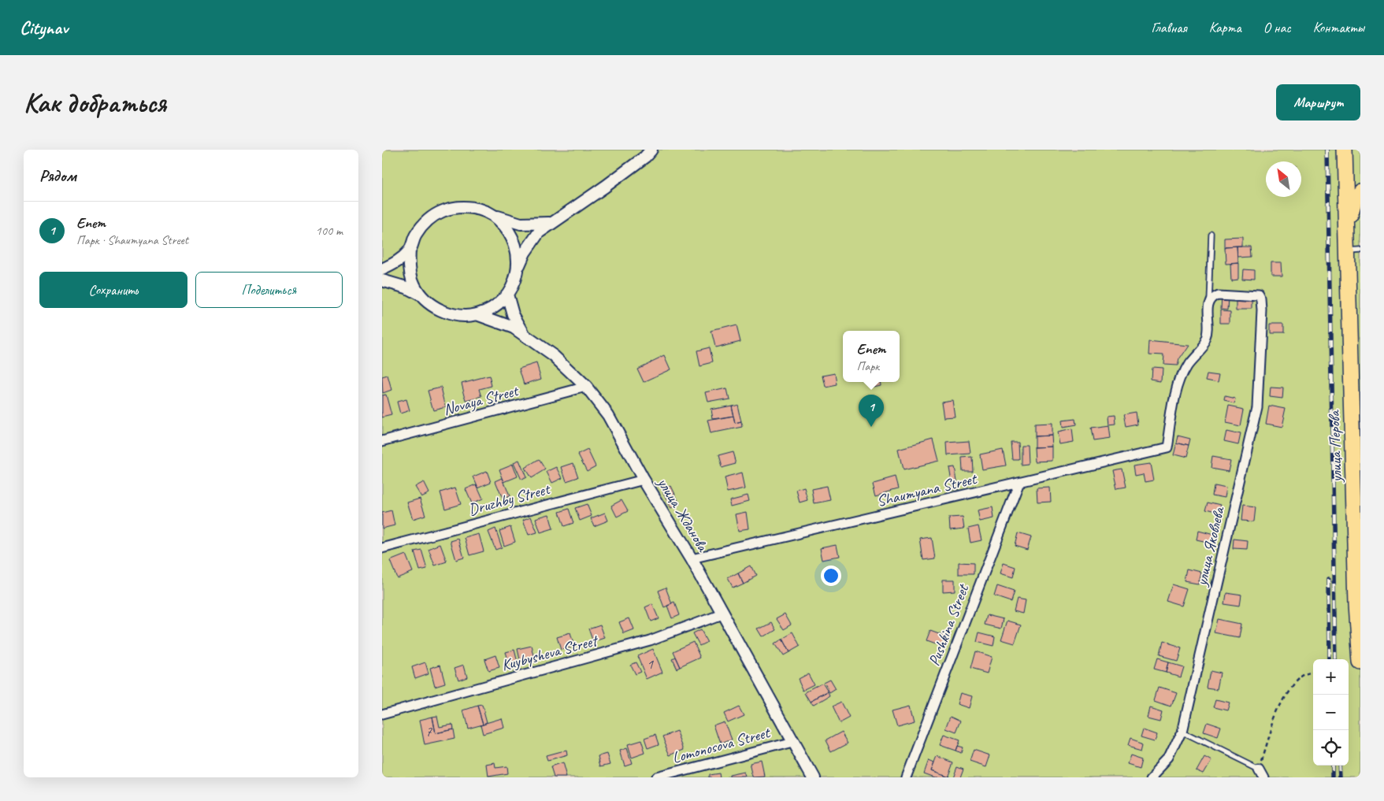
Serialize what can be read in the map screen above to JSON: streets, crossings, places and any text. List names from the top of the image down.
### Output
{
  "streets": {
    "highway": ["улица Перова"],
    "street": [
      "Novaya Street",
      "Shaumyana Street",
      "Druzhby Street",
      "улица Жданова",
      "улица Яковлева",
      "Pushkina Street",
      "Kuybysheva Street",
      "Lomonosova Street"
    ]
  },
  "crossings": [
    ["Novaya Street", "улица Жданова"],
    ["Shaumyana Street", "улица Жданова"],
    ["Shaumyana Street", "улица Яковлева"],
    ["Shaumyana Street", "Pushkina Street"],
    ["Druzhby Street", "улица Жданова"],
    ["улица Жданова", "Kuybysheva Street"],
    ["улица Жданова", "Lomonosova Street"]
  ],
  "house_numbers": ["1", "7"],
  "north": "top left",
  "page": {
    "header": "Citynav",
    "nav": [
      "Главная",
      "Карта",
      "О нас",
      "Контакты"
    ],
    "buttons": [
      "Маршрут",
      ["Сохранить", "Поделиться"]
    ],
    "title": "Как добраться",
    "heading": "Рядом",
    "list": [
      {
        "mark": "1",
        "name": "Enem",
        "note": "Парк · Shaumyana Street",
        "value": "100 m"
      }
    ],
    "popup": ["Enem", "Парк"],
    "pins": "1",
    "map_buttons": ["+", "−"]
  }
}
